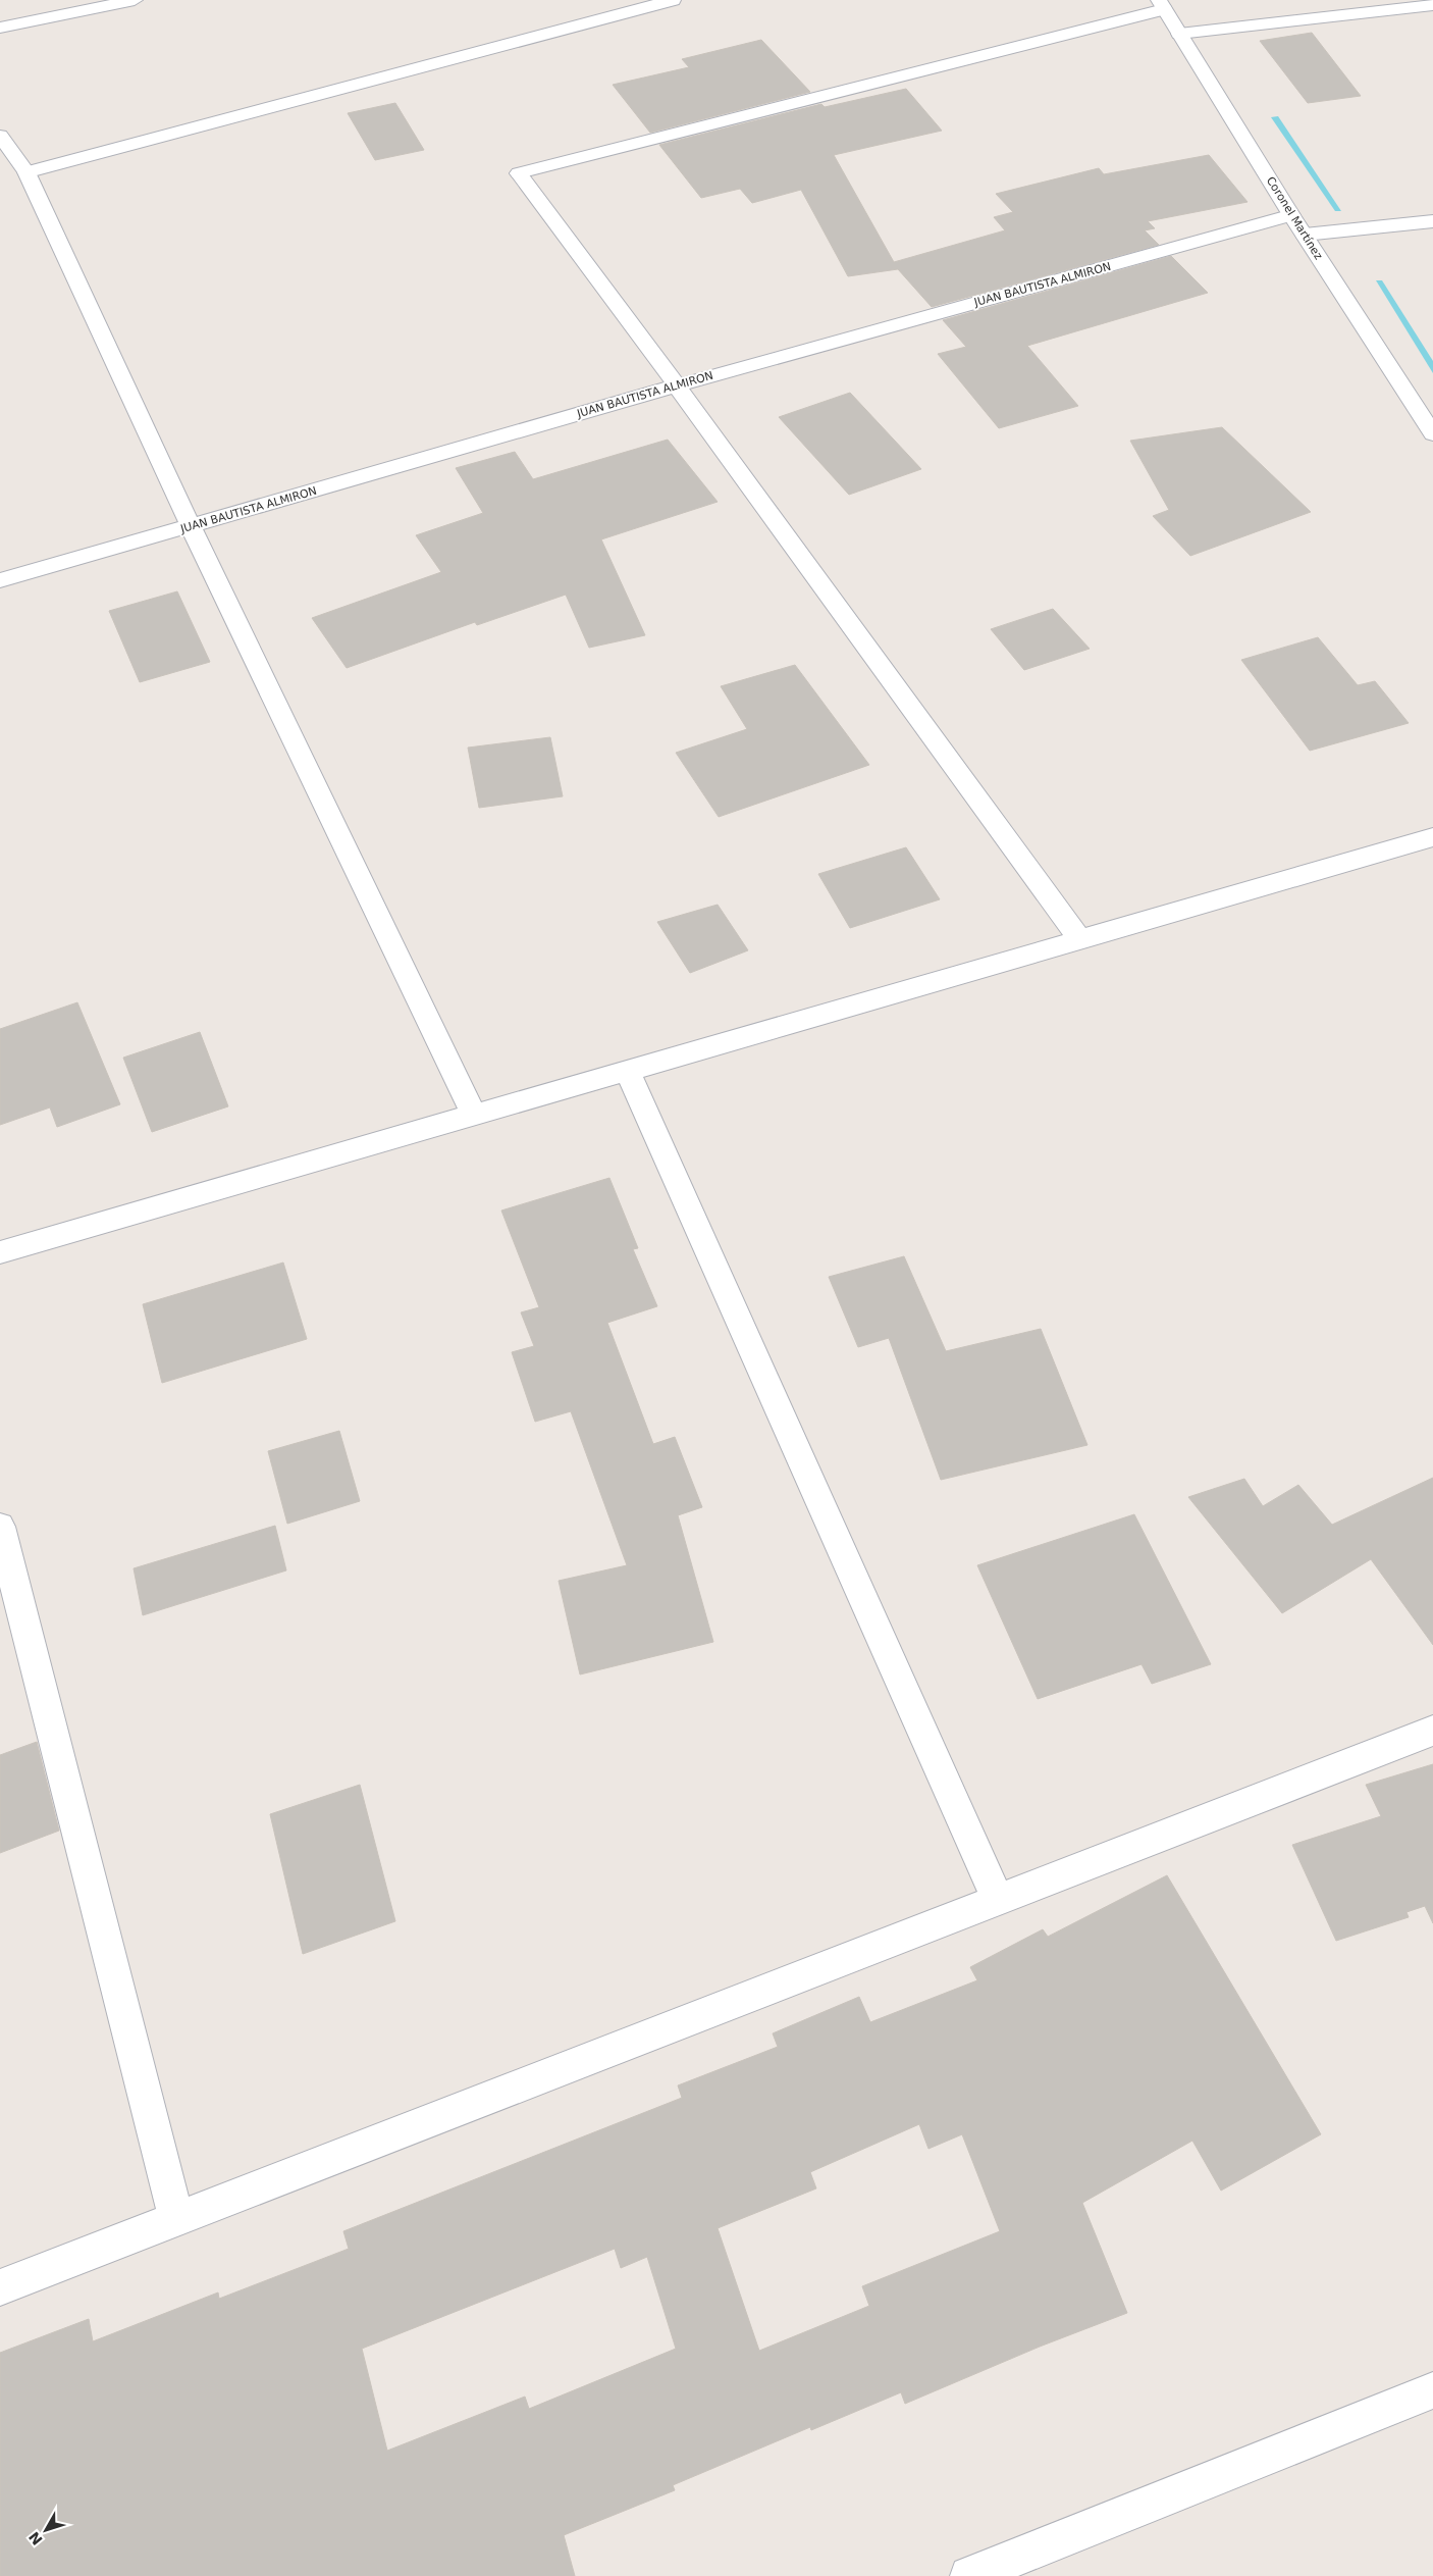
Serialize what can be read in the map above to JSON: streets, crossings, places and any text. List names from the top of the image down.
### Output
{
  "streets": {
    "street": ["Coronel Martínez", "JUAN BAUTISTA ALMIRON"]
  },
  "crossings": [
    ["Coronel Martínez", "JUAN BAUTISTA ALMIRON"]
  ],
  "north": "bottom left"
}
